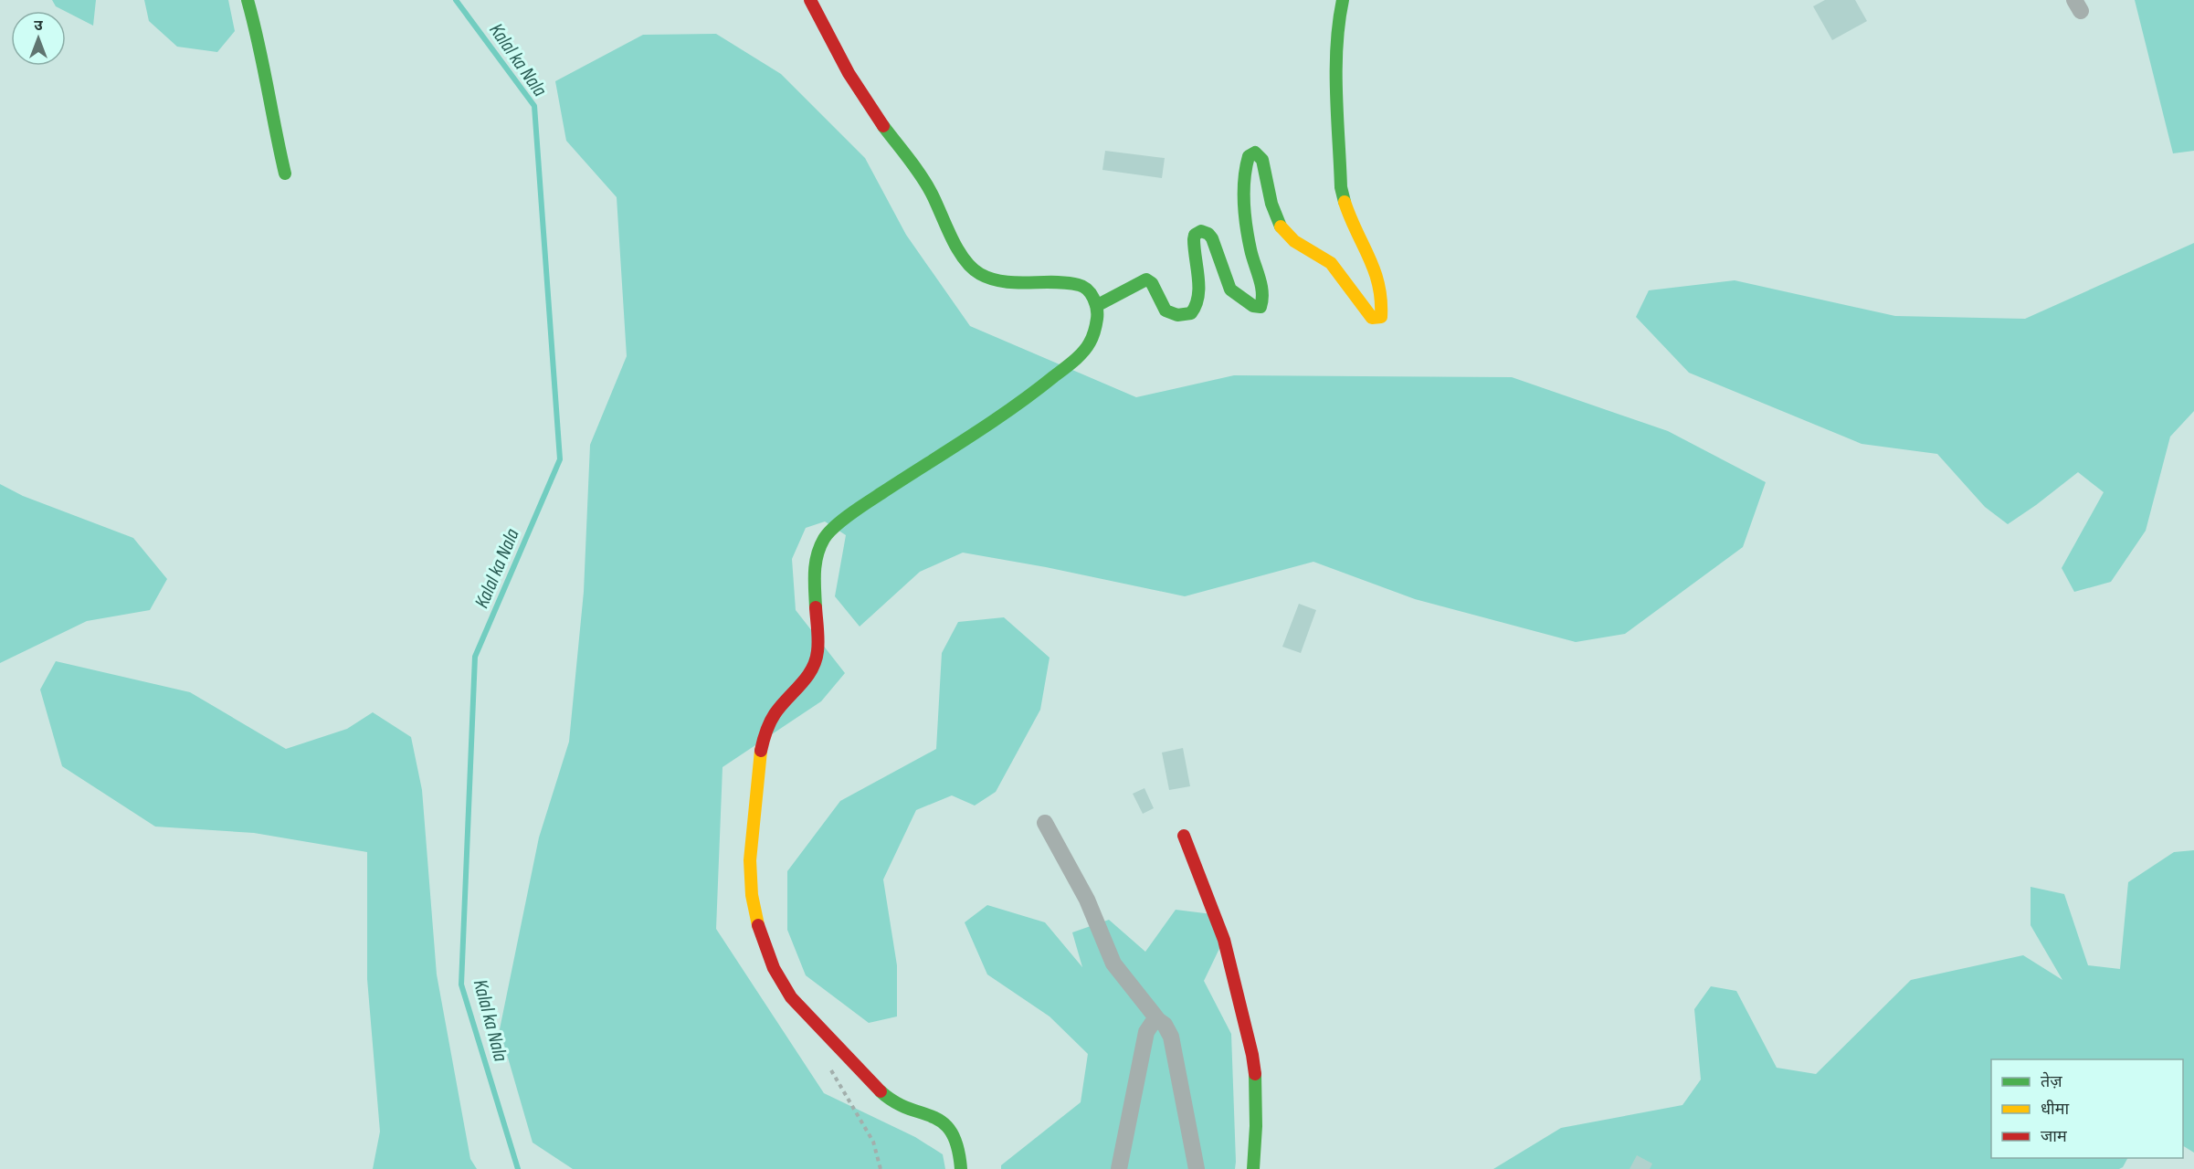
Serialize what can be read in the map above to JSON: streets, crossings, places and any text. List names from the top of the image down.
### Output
{
  "water": ["Kalal ka Nala"],
  "legend": ["तेज़", "धीमा", "जाम"],
  "north": "top"
}
